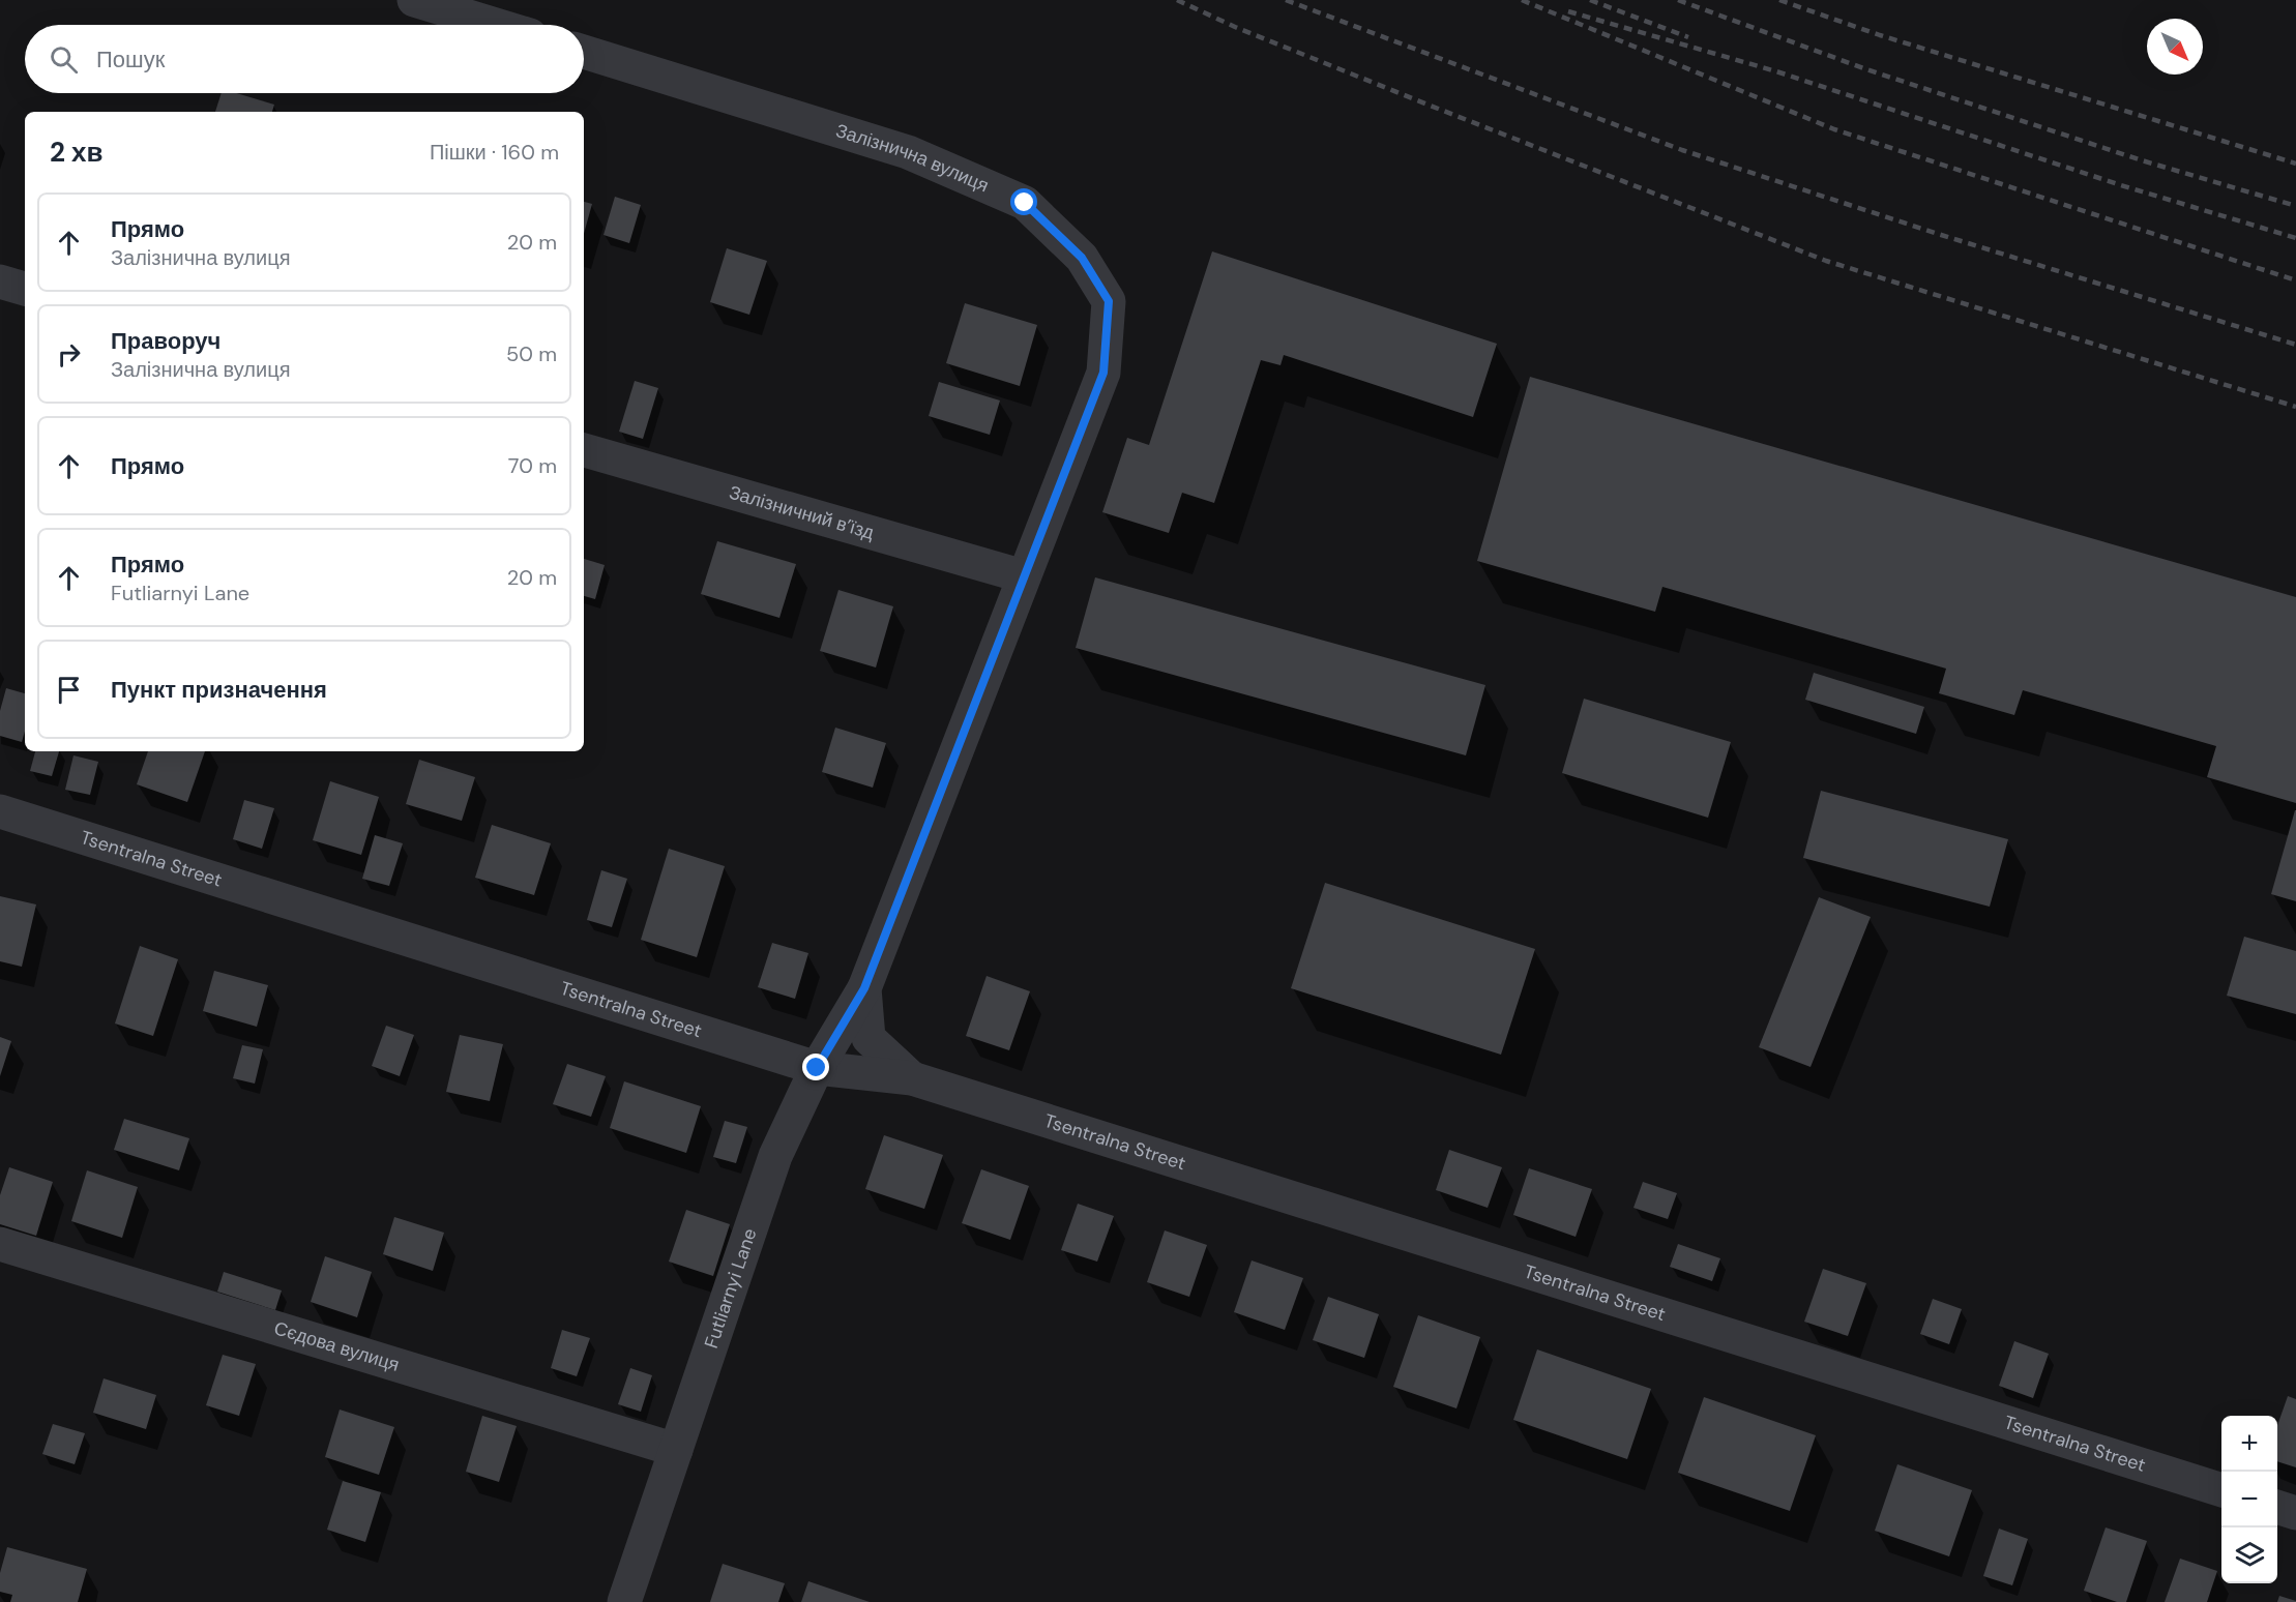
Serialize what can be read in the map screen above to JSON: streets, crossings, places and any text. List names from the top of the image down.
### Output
{
  "streets": {
    "street": [
      "Залізнична вулиця",
      "Залізничний в’їзд",
      "Tsentralna Street",
      "Futliarnyi Lane",
      "Сєдова вулиця"
    ]
  },
  "crossings": [
    ["Залізнична вулиця", "Залізничний в’їзд"],
    ["Залізнична вулиця", "Futliarnyi Lane"],
    ["Tsentralna Street", "Futliarnyi Lane"],
    ["Futliarnyi Lane", "Сєдова вулиця"]
  ],
  "north": "bottom right",
  "page": {
    "search": "Пошук",
    "heading": ["2 хв", "Пішки · 160 m"],
    "list": [
      ["Прямо", "Залізнична вулиця", "20 m"],
      ["Праворуч", "Залізнична вулиця", "50 m"],
      ["Прямо", "70 m"],
      ["Прямо", "Futliarnyi Lane", "20 m"],
      "Пункт призначення"
    ],
    "map_buttons": ["+", "−"]
  }
}
